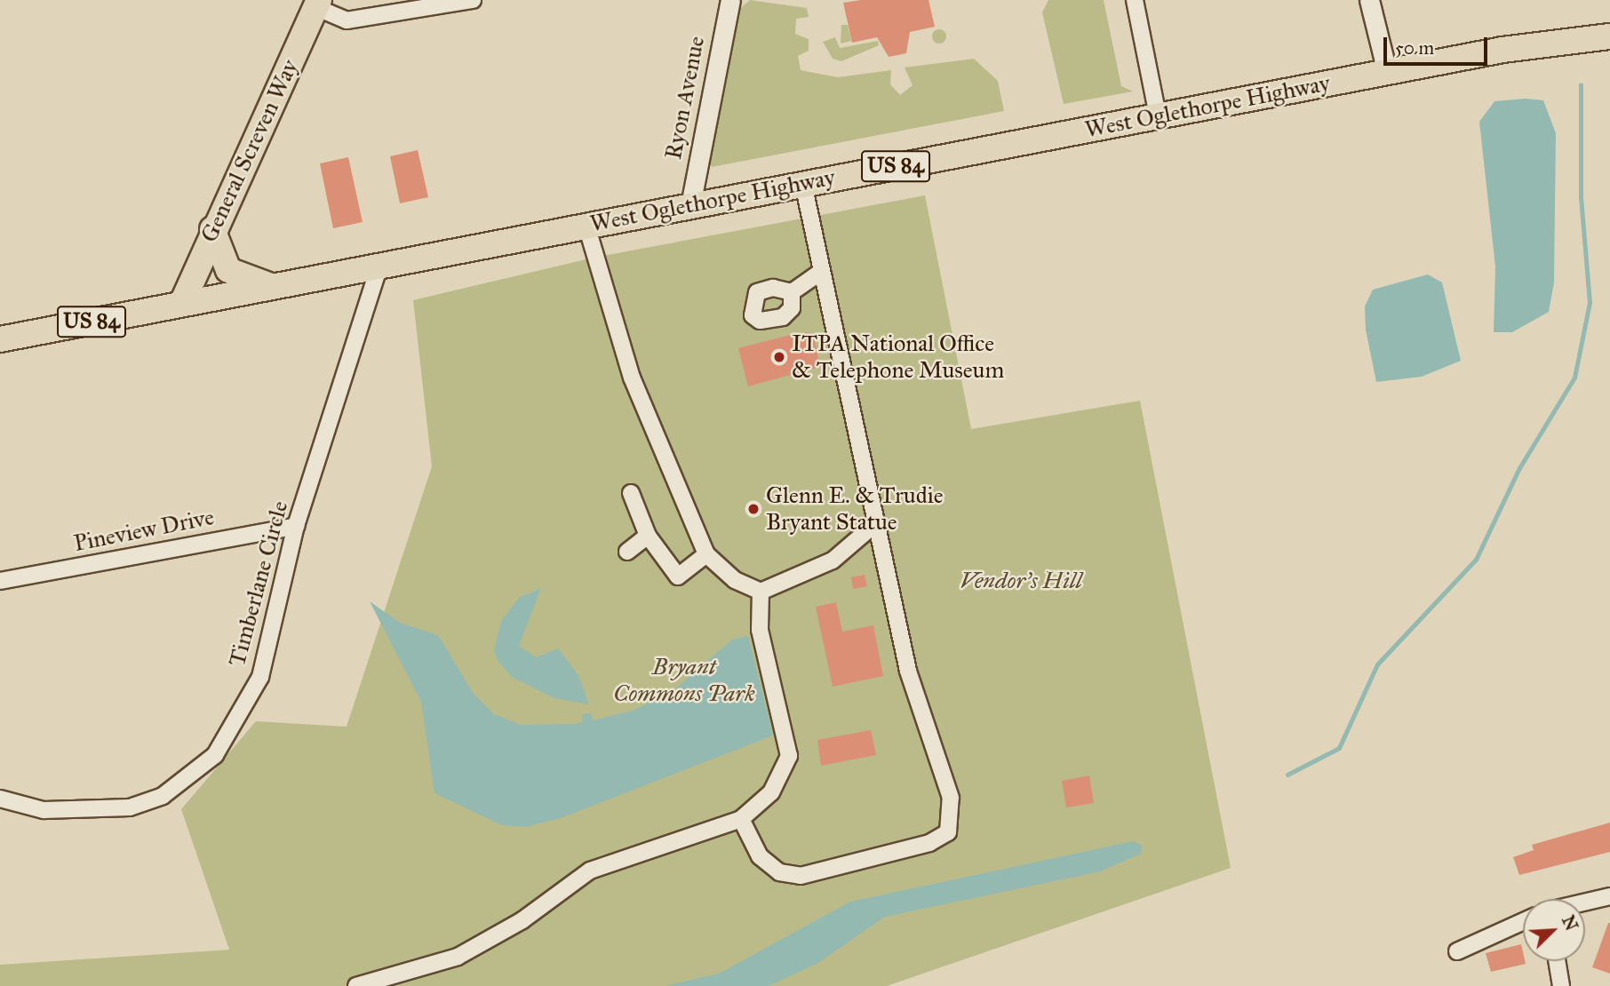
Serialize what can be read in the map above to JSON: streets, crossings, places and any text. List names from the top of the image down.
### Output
{
  "streets": {
    "main road": ["West Oglethorpe Highway", "General Screven Way", "US 84"],
    "street": ["Ryon Avenue", "Pineview Drive", "Timberlane Circle"]
  },
  "crossings": [
    ["Ryon Avenue", "West Oglethorpe Highway"],
    ["West Oglethorpe Highway", "General Screven Way"],
    ["West Oglethorpe Highway", "Timberlane Circle"],
    ["Pineview Drive", "Timberlane Circle"]
  ],
  "parks": ["Vendor's Hill", "Bryant Commons Park"],
  "places": ["ITPA National Office & Telephone Museum", "Glenn E. & Trudie Bryant Statue"],
  "scale_bar": "50 m",
  "north": "top right"
}
